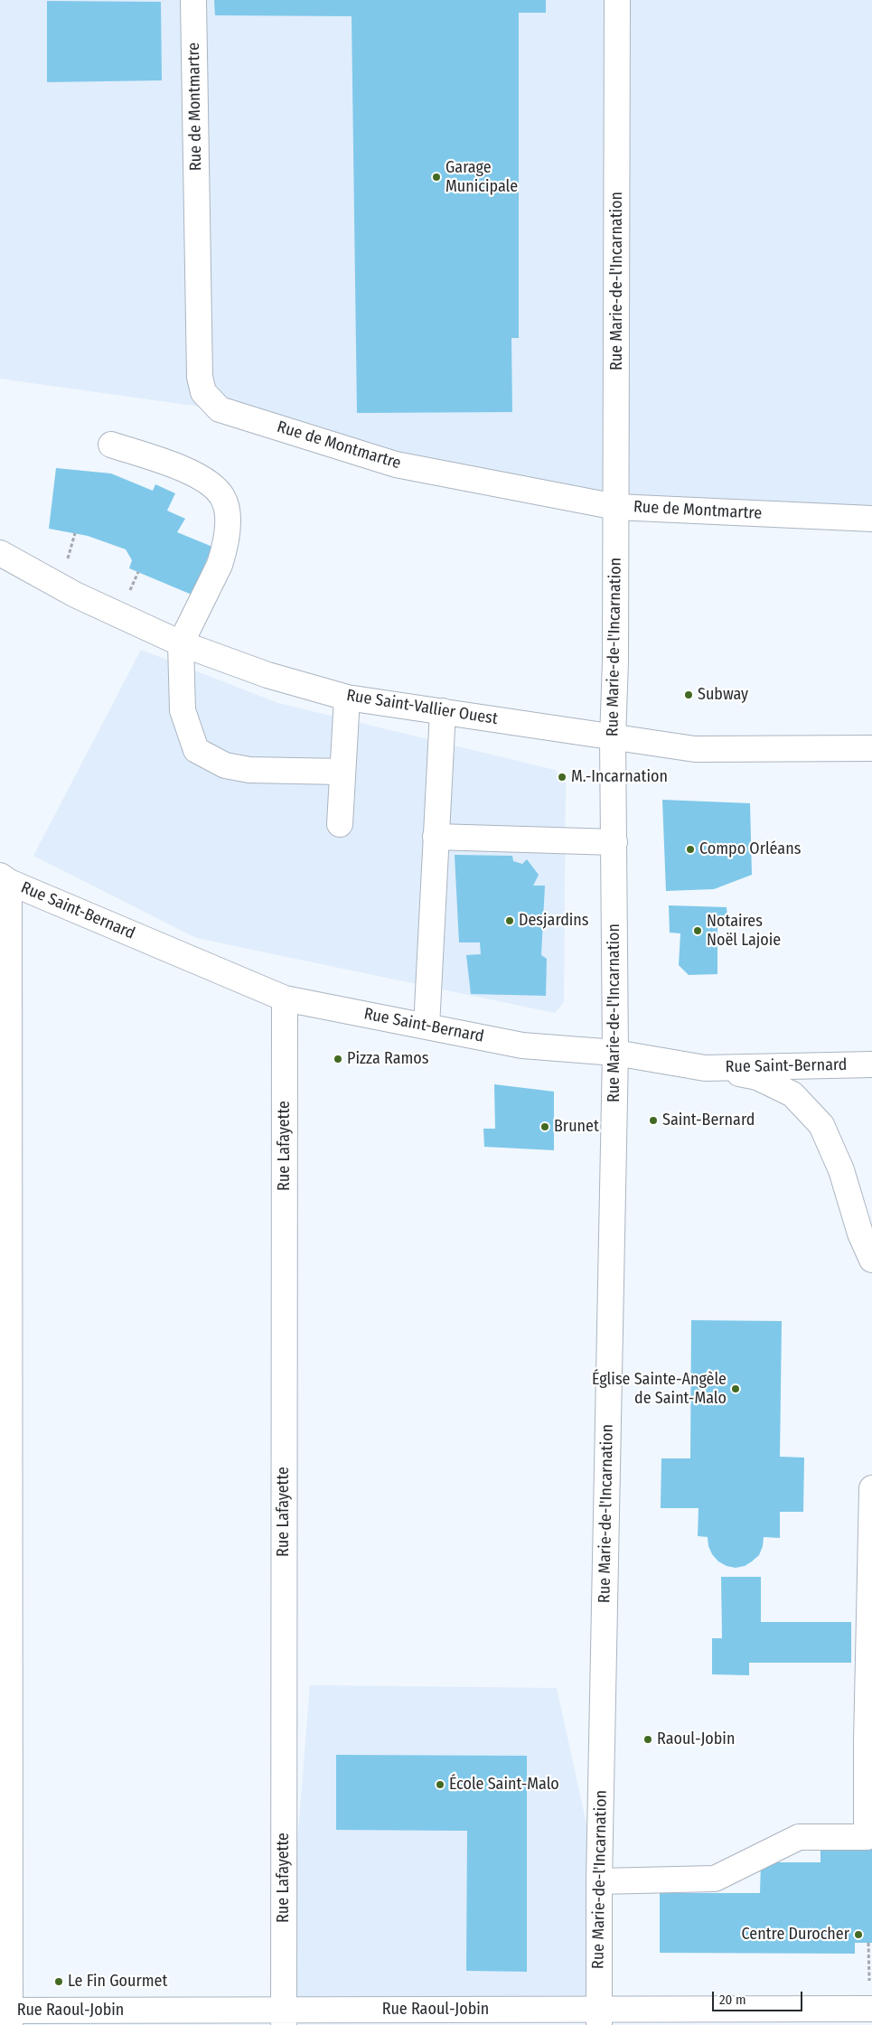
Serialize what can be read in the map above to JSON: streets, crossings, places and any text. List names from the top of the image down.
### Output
{
  "streets": {
    "street": [
      "Rue de Montmartre",
      "Rue Marie-de-l'Incarnation",
      "Rue Saint-Vallier Ouest",
      "Rue Saint-Bernard",
      "Rue Lafayette",
      "Rue Raoul-Jobin"
    ]
  },
  "crossings": [
    ["Rue de Montmartre", "Rue Marie-de-l'Incarnation"],
    ["Rue Marie-de-l'Incarnation", "Rue Saint-Vallier Ouest"],
    ["Rue Marie-de-l'Incarnation", "Rue Saint-Bernard"],
    ["Rue Marie-de-l'Incarnation", "Rue Raoul-Jobin"],
    ["Rue Saint-Bernard", "Rue Lafayette"],
    ["Rue Lafayette", "Rue Raoul-Jobin"]
  ],
  "places": [
    "Garage Municipale",
    "Subway",
    "M.-Incarnation",
    "Compo Orléans",
    "Desjardins",
    "Notaires Noël Lajoie",
    "Pizza Ramos",
    "Saint-Bernard",
    "Brunet",
    "Église Sainte-Angèle de Saint-Malo",
    "Raoul-Jobin",
    "École Saint-Malo",
    "Centre Durocher",
    "Le Fin Gourmet"
  ],
  "scale_bar": "20 m"
}
